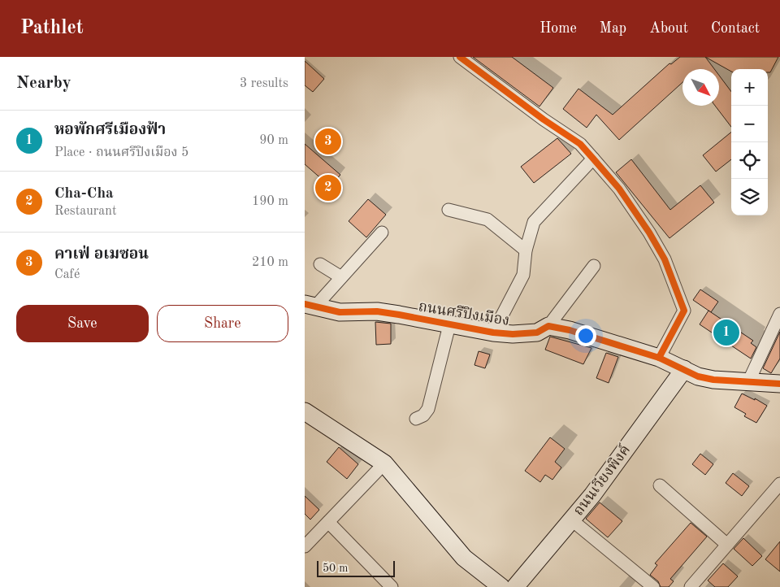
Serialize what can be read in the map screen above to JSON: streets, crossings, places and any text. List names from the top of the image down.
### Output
{
  "streets": {
    "street": ["ถนนศรีปิงเมือง", "ถนนเวียงพิงค์"]
  },
  "scale_bar": "50 m",
  "north": "bottom right",
  "page": {
    "header": "Pathlet",
    "nav": [
      "Home",
      "Map",
      "About",
      "Contact"
    ],
    "heading": ["Nearby", "3 results"],
    "map_buttons": ["+", "−"],
    "list": [
      {
        "mark": "1",
        "name": "หอพักศรีเมืองฟ้า",
        "note": "Place · ถนนศรีปิงเมือง 5",
        "value": "90 m"
      },
      {
        "mark": "2",
        "name": "Cha-Cha",
        "note": "Restaurant",
        "value": "190 m"
      },
      {
        "mark": "3",
        "name": "คาเฟ่ อเมซอน",
        "note": "Café",
        "value": "210 m"
      }
    ],
    "pins": ["3", "2", "1"],
    "buttons": ["Save", "Share"],
    "scale": "50 m"
  }
}
